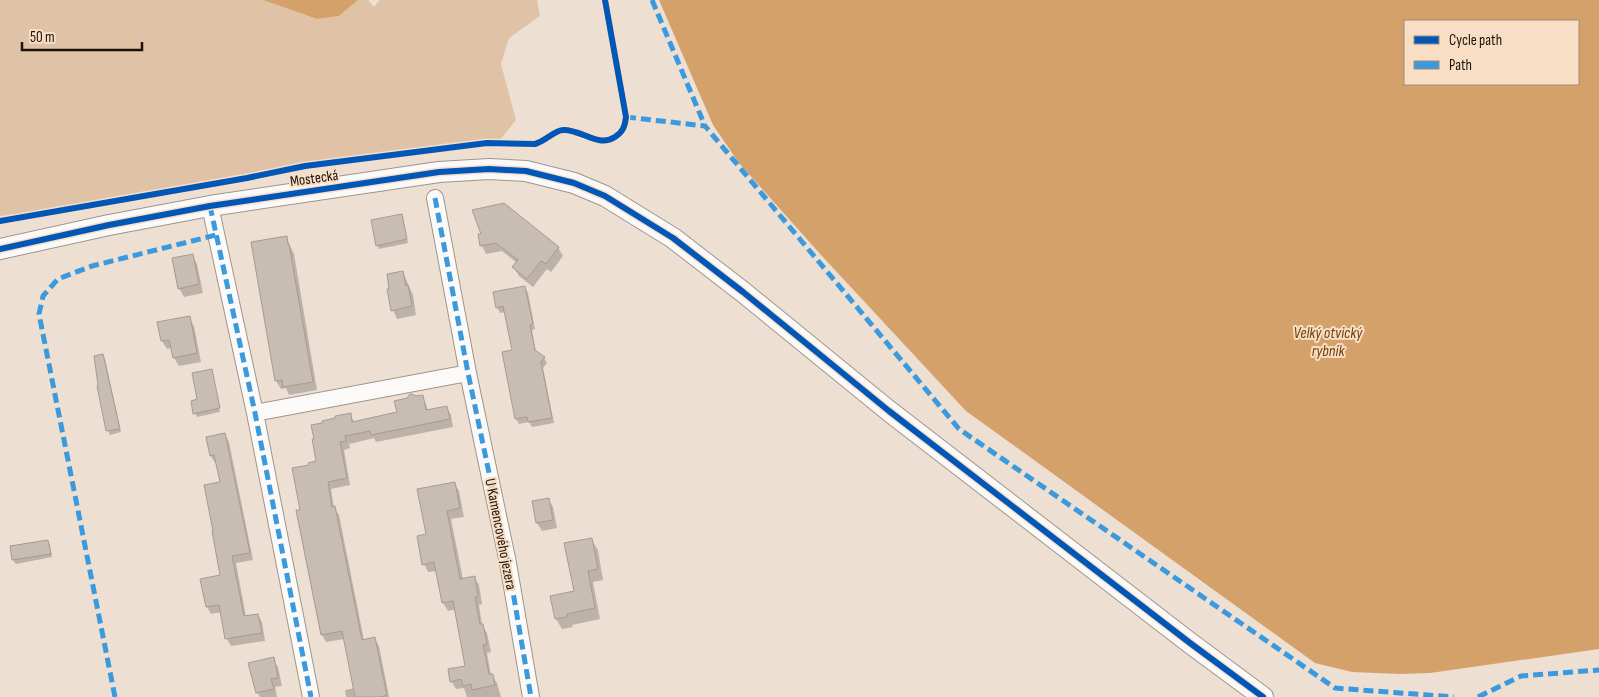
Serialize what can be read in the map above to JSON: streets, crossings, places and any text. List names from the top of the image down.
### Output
{
  "streets": {
    "street": ["Mostecká", "U Kamencového jezera"]
  },
  "water": ["Velký otvický rybník"],
  "legend": ["Cycle path", "Path"],
  "scale_bar": "50 m"
}
